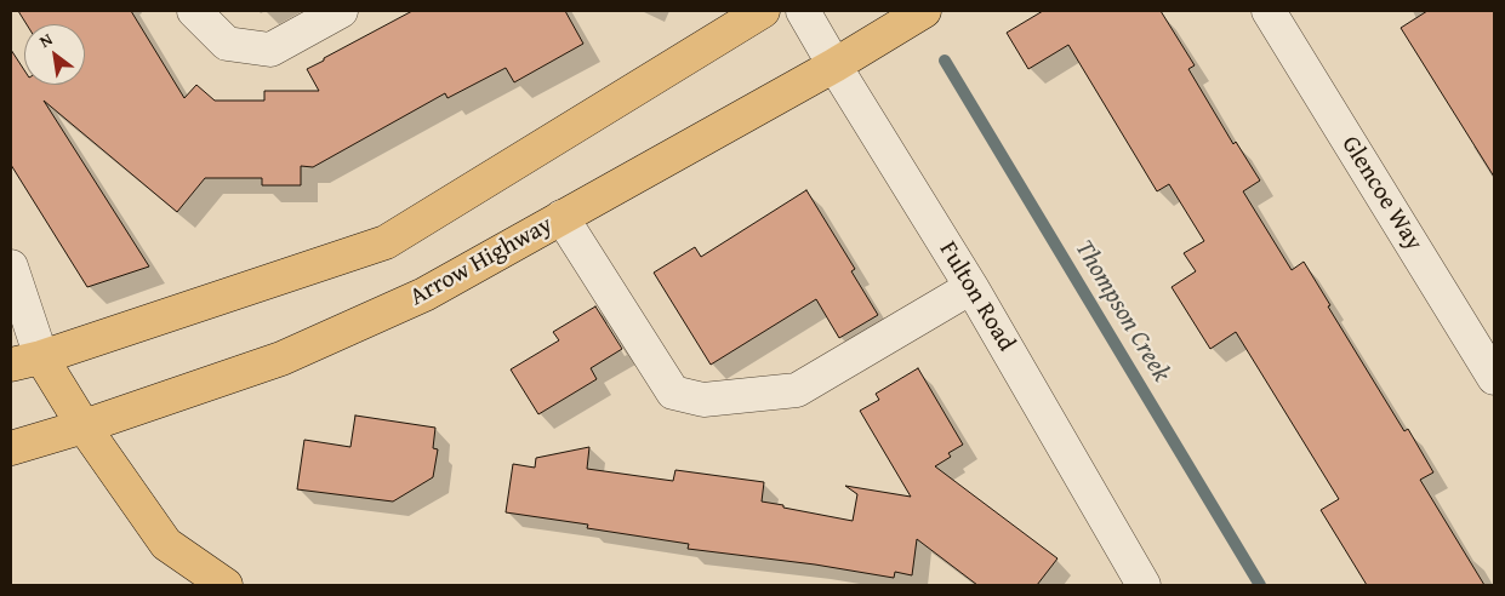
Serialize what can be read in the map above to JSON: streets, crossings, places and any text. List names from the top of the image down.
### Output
{
  "streets": {
    "main road": ["Arrow Highway"],
    "street": ["Glencoe Way", "Fulton Road"]
  },
  "crossings": [
    ["Arrow Highway", "Fulton Road"]
  ],
  "water": ["Thompson Creek"],
  "north": "top left"
}
